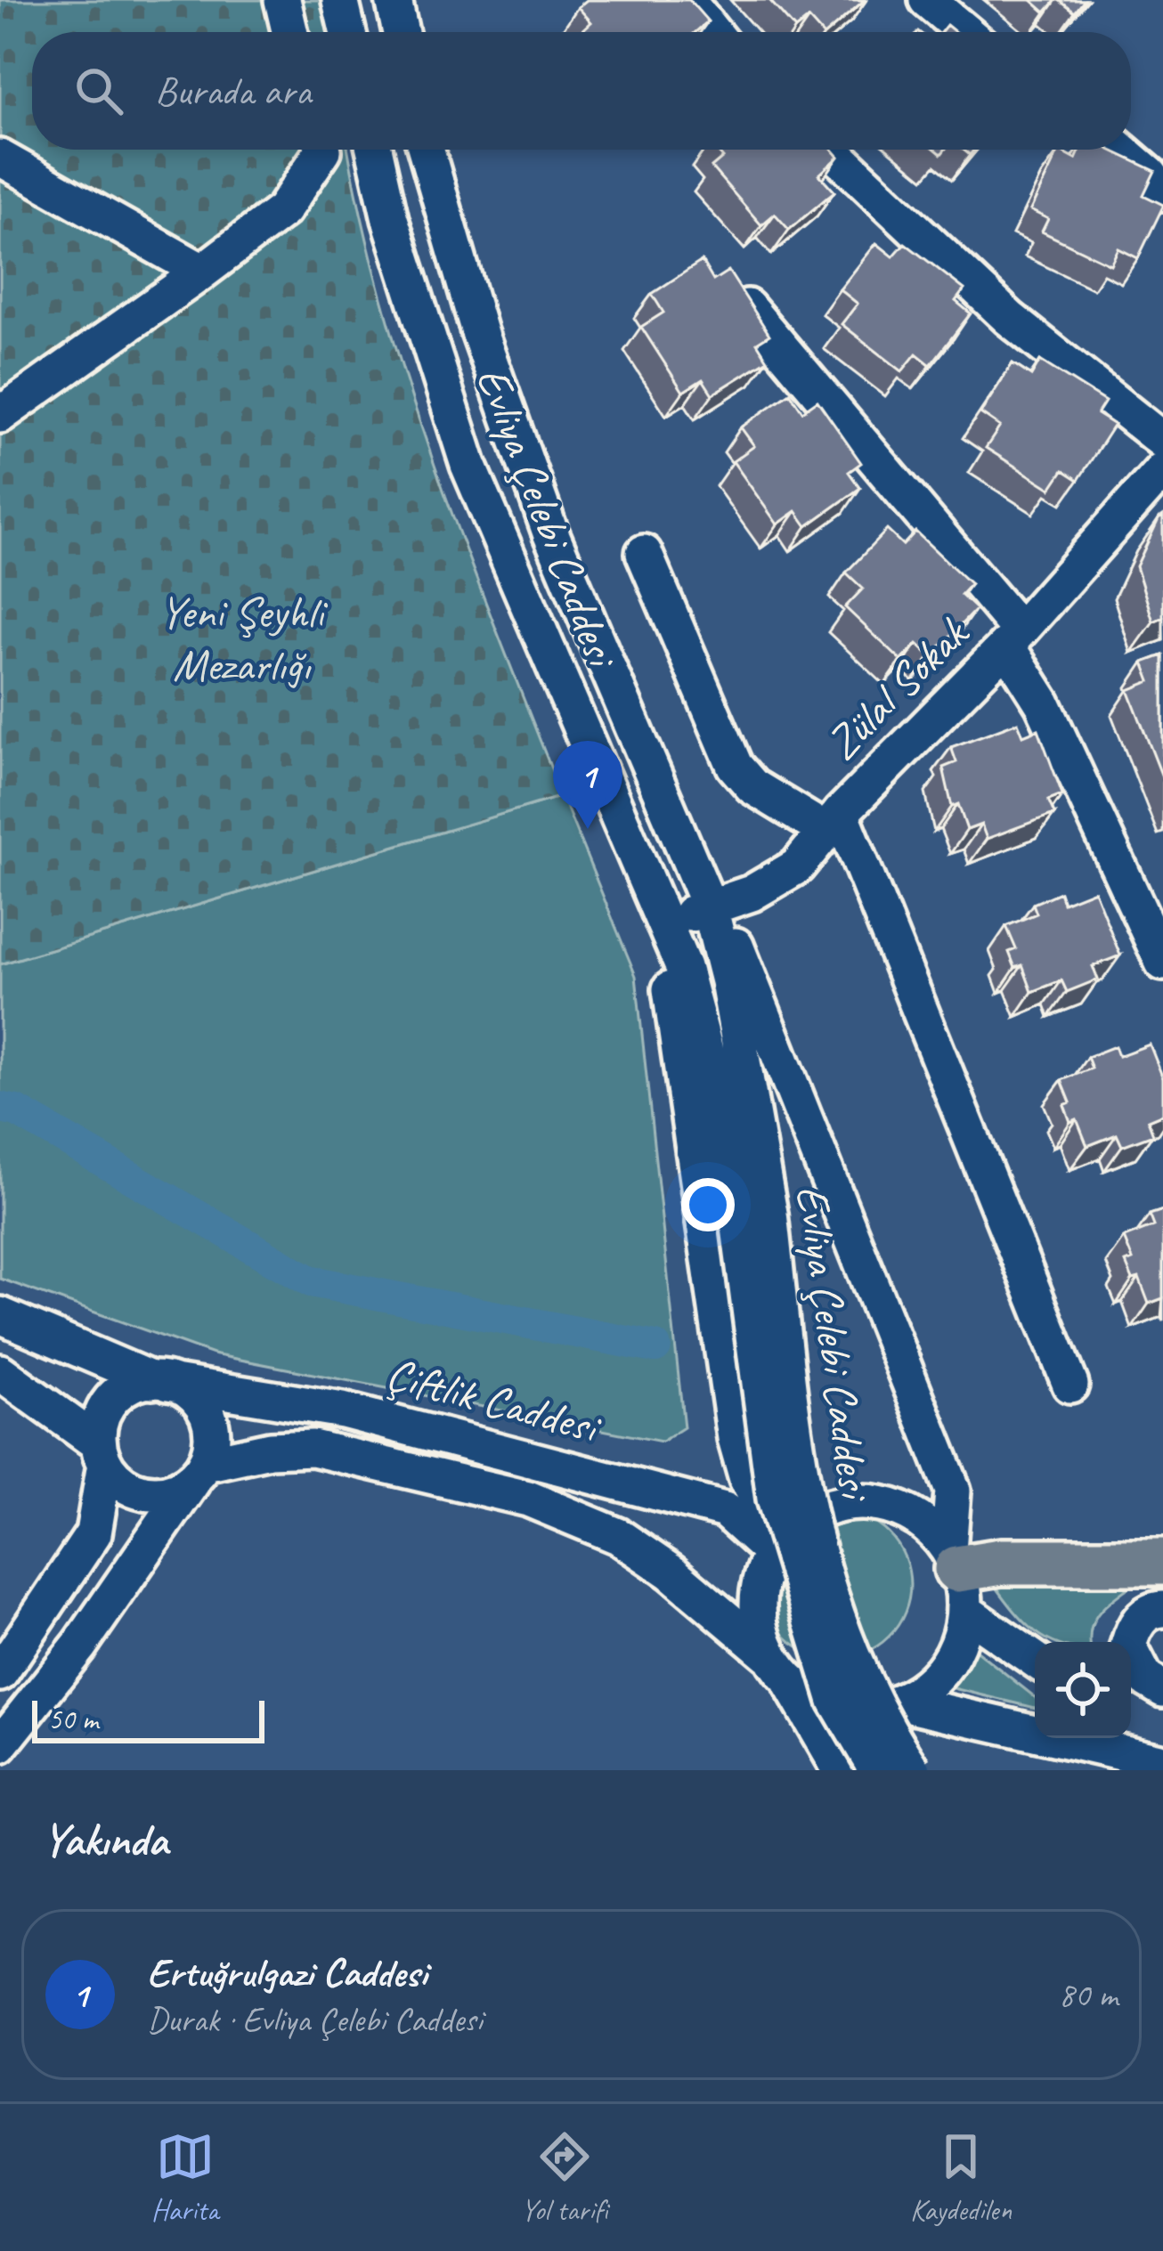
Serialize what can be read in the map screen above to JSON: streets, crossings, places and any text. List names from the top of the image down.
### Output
{
  "streets": {
    "street": ["Evliya Çelebi Caddesi", "Zülal Sokak", "Çiftlik Caddesi"]
  },
  "crossings": [
    ["Evliya Çelebi Caddesi", "Zülal Sokak"],
    ["Evliya Çelebi Caddesi", "Çiftlik Caddesi"]
  ],
  "parks": ["Yeni Şeyhli Mezarlığı"],
  "scale_bar": "50 m",
  "page": {
    "search": "Burada ara",
    "pins": "1",
    "scale": "50 m",
    "heading": "Yakında",
    "list": [
      {
        "mark": "1",
        "name": "Ertuğrulgazi Caddesi",
        "note": "Durak · Evliya Çelebi Caddesi",
        "value": "80 m"
      }
    ],
    "nav": ["Harita", "Yol tarifi", "Kaydedilen"]
  }
}
